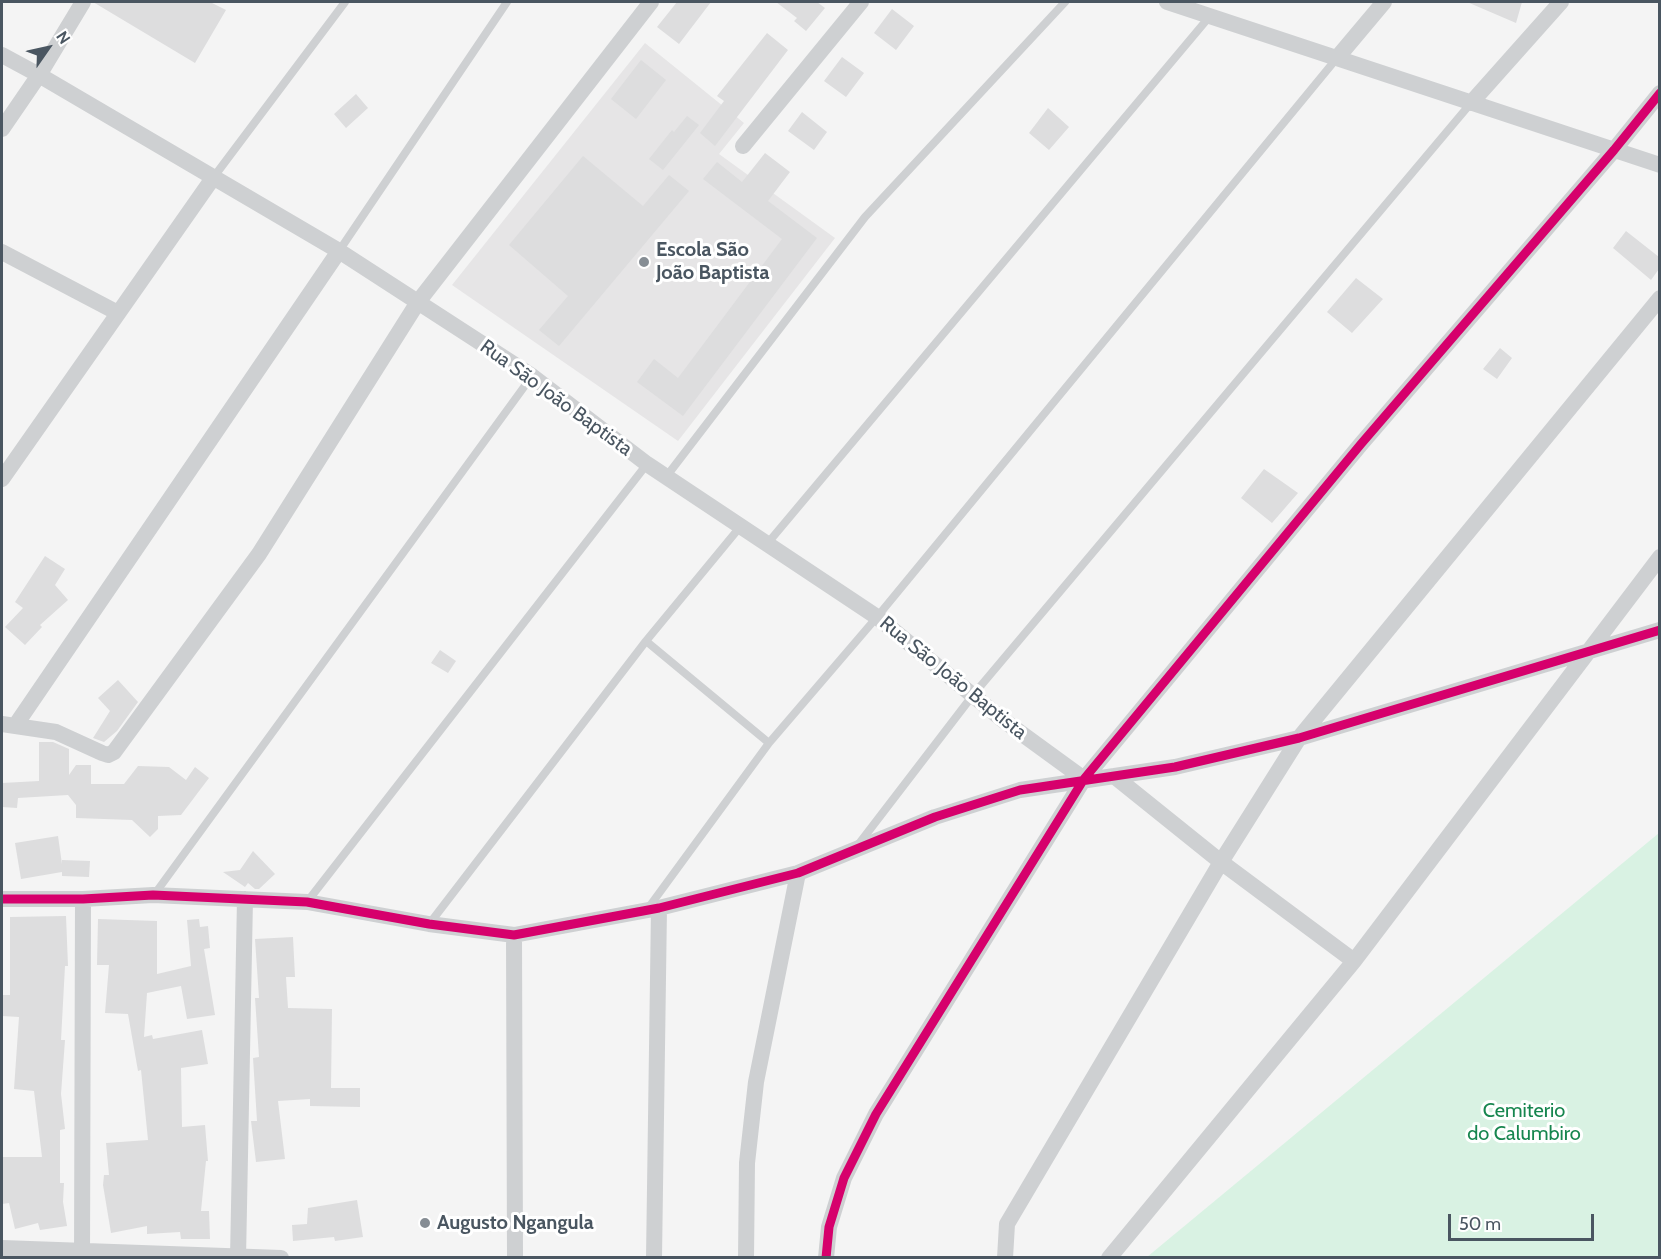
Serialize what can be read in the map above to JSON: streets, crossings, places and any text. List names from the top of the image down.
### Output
{
  "streets": {
    "street": ["Rua São João Baptista"]
  },
  "parks": ["Cemiterio do Calumbiro"],
  "places": ["Escola São João Baptista", "Augusto Ngangula"],
  "scale_bar": "50 m",
  "north": "top right"
}
